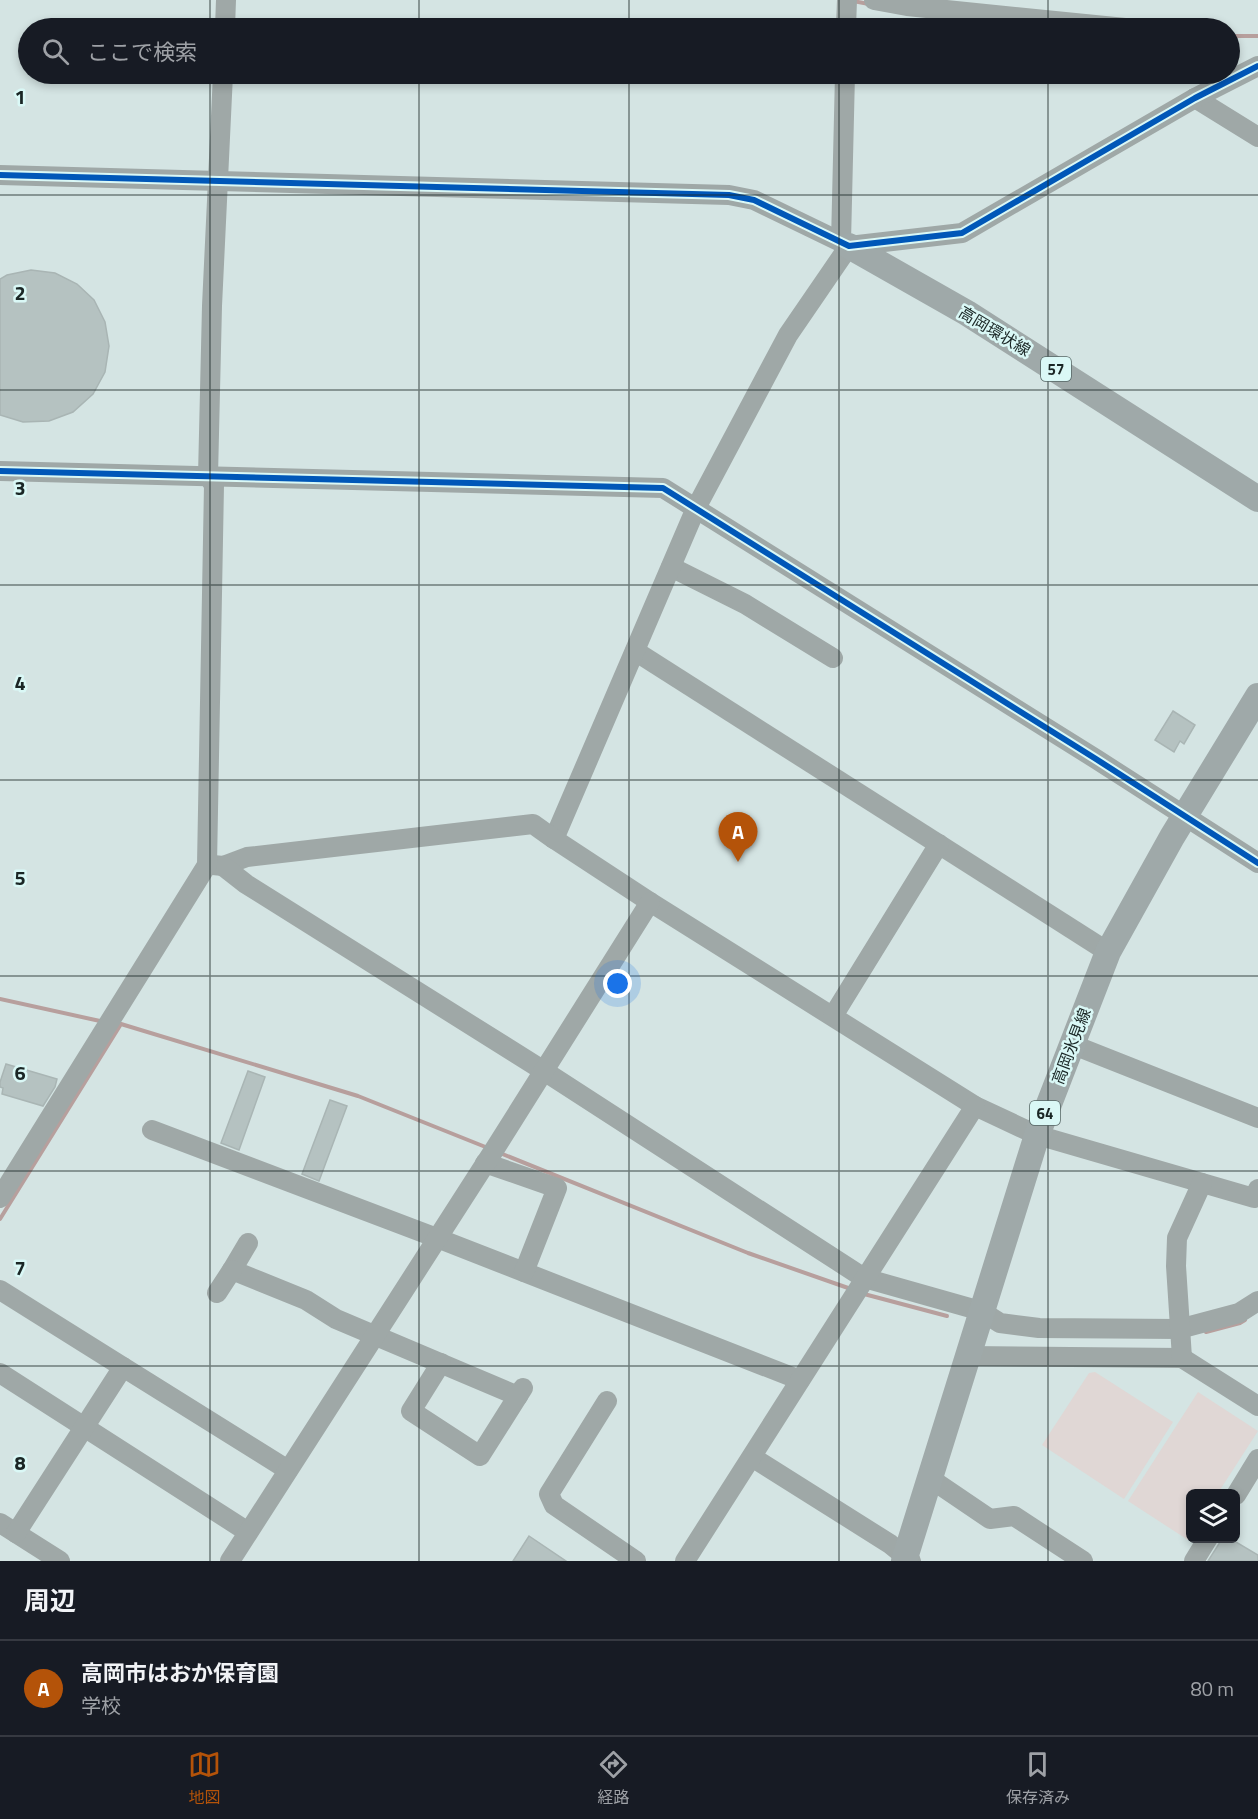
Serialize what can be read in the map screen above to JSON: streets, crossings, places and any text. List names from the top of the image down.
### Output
{
  "streets": {
    "main road": [
      "高岡環状線",
      "57",
      "高岡氷見線",
      "64"
    ]
  },
  "page": {
    "search": "ここで検索",
    "pins": "A",
    "heading": "周辺",
    "list": [
      {
        "mark": "A",
        "name": "高岡市はおか保育園",
        "note": "学校",
        "value": "80 m"
      }
    ],
    "nav": ["地図", "経路", "保存済み"]
  },
  "grid": {
    "rows": [
      "1",
      "2",
      "3",
      "4",
      "5",
      "6",
      "7",
      "8"
    ]
  }
}
